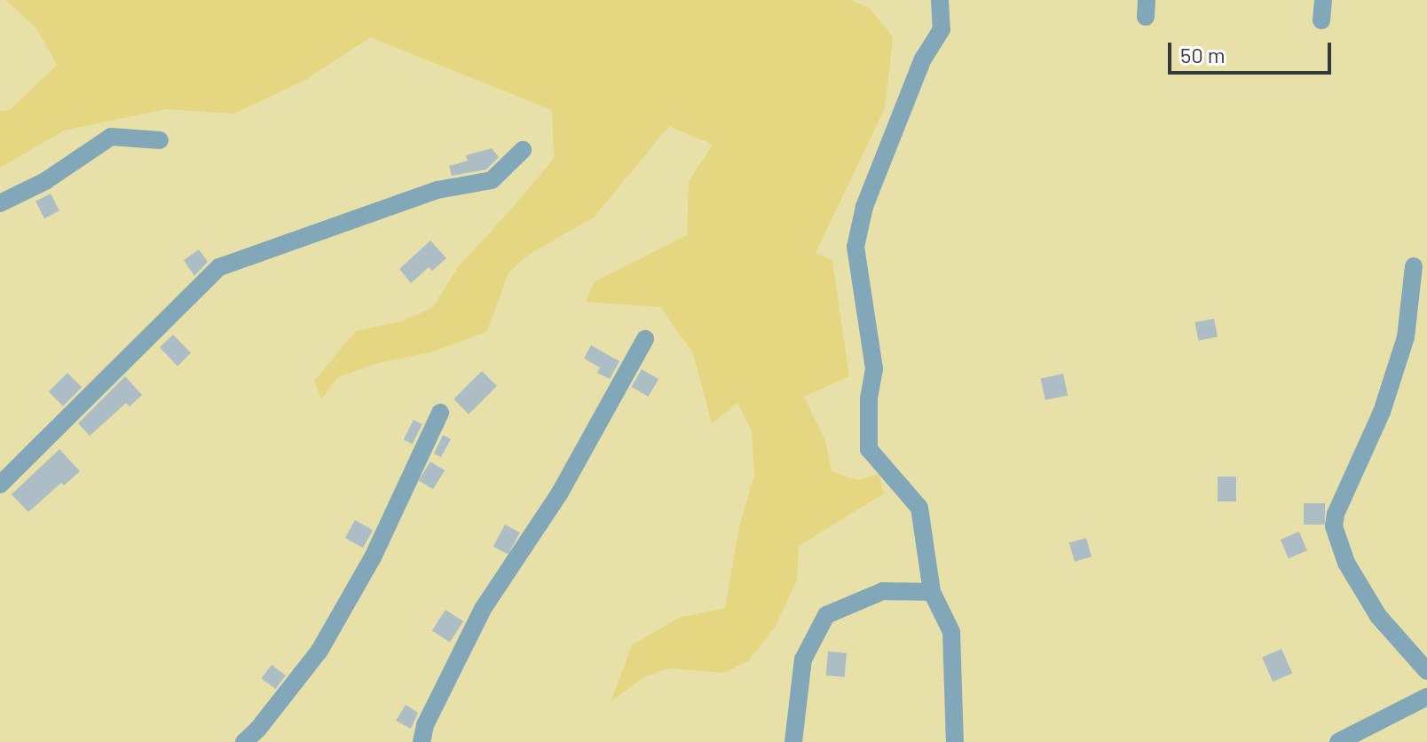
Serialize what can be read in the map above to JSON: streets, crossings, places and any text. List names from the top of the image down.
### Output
{
  "scale_bar": "50 m"
}
